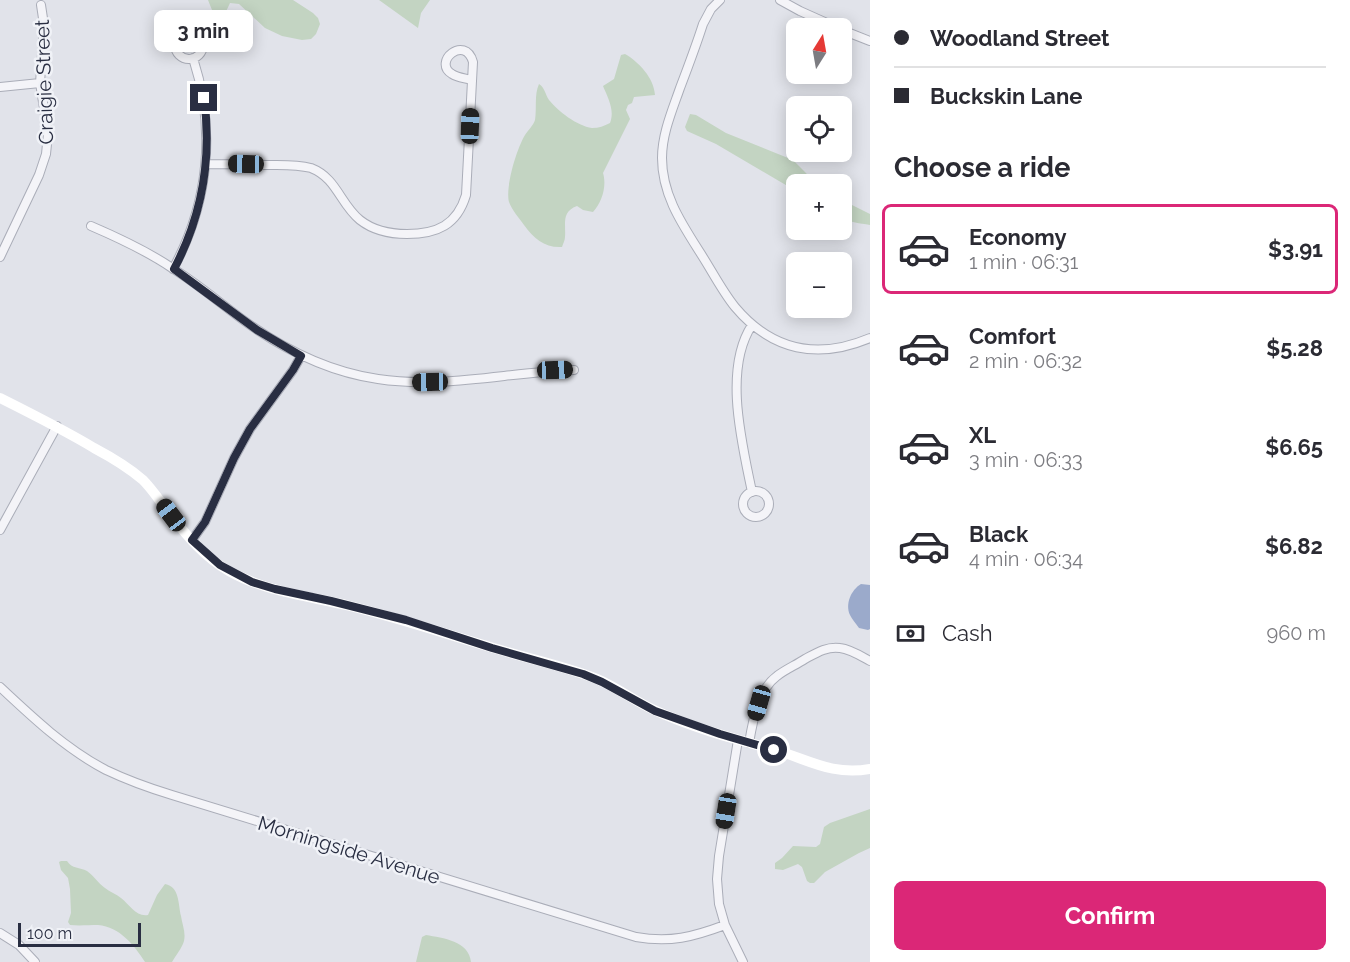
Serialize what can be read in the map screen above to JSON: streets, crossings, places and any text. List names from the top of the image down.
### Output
{
  "streets": {
    "street": ["Craigie Street", "Morningside Avenue"]
  },
  "scale_bar": "100 m",
  "north": "top",
  "page": {
    "banner": ["Woodland Street", "Buckskin Lane"],
    "bubble": "3 min",
    "map_buttons": ["+", "−"],
    "heading": "Choose a ride",
    "list": [
      {
        "name": "Economy",
        "note": "1 min · 06:31",
        "value": "$3.91"
      },
      {
        "name": "Comfort",
        "note": "2 min · 06:32",
        "value": "$5.28"
      },
      {
        "name": "XL",
        "note": "3 min · 06:33",
        "value": "$6.65"
      },
      {
        "name": "Black",
        "note": "4 min · 06:34",
        "value": "$6.82"
      }
    ],
    "pay": ["Cash", "960 m"],
    "buttons": "Confirm",
    "scale": "100 m"
  }
}
